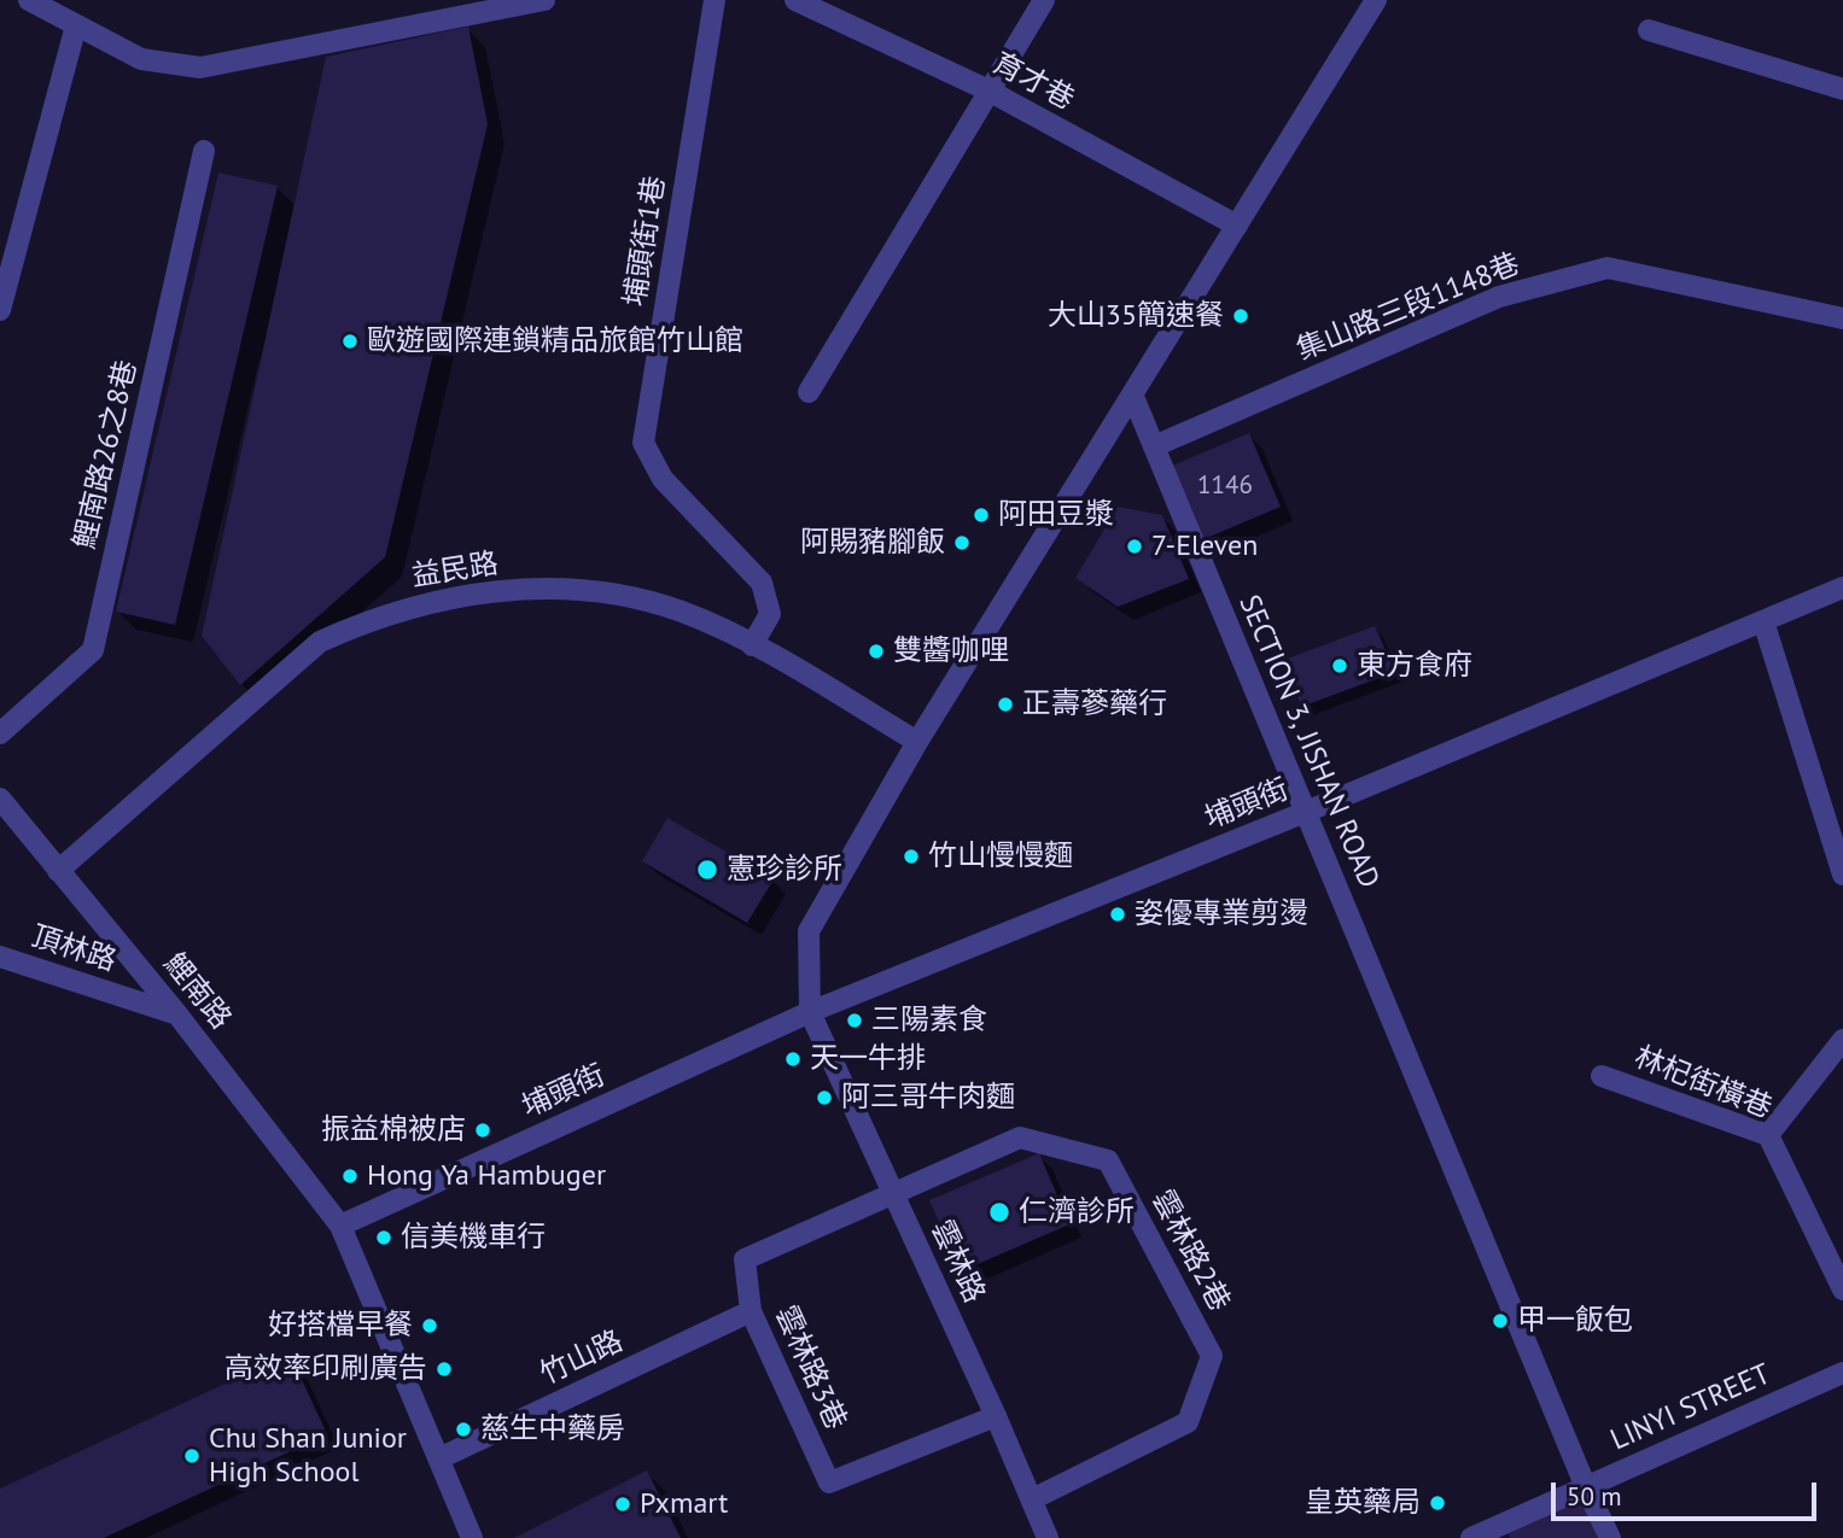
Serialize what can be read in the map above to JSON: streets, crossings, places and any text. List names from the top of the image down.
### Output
{
  "streets": {
    "street": [
      "育才巷",
      "埔頭街1巷",
      "集山路三段1148巷",
      "鯉南路26之8巷",
      "益民路",
      "SECTION 3, JISHAN ROAD",
      "埔頭街",
      "頂林路",
      "鯉南路",
      "林杞街橫巷",
      "雲林路2巷",
      "雲林路",
      "竹山路",
      "雲林路3巷",
      "LINYI STREET"
    ]
  },
  "crossings": [
    ["埔頭街1巷", "益民路"],
    ["集山路三段1148巷", "SECTION 3, JISHAN ROAD"],
    ["益民路", "鯉南路"],
    ["SECTION 3, JISHAN ROAD", "埔頭街"],
    ["SECTION 3, JISHAN ROAD", "LINYI STREET"],
    ["埔頭街", "鯉南路"],
    ["埔頭街", "雲林路"],
    ["頂林路", "鯉南路"],
    ["鯉南路", "竹山路"],
    ["雲林路2巷", "雲林路"],
    ["雲林路2巷", "雲林路3巷"],
    ["雲林路", "雲林路3巷"],
    ["竹山路", "雲林路3巷"]
  ],
  "places": [
    "大山35簡速餐",
    "歐遊國際連鎖精品旅館竹山館",
    "阿田豆漿",
    "阿賜豬腳飯",
    "7-Eleven",
    "雙醬咖哩",
    "東方食府",
    "正壽蔘藥行",
    "竹山慢慢麵",
    "憲珍診所",
    "姿優專業剪燙",
    "三陽素食",
    "天一牛排",
    "阿三哥牛肉麵",
    "振益棉被店",
    "Hong Ya Hambuger",
    "仁濟診所",
    "信美機車行",
    "甲一飯包",
    "好搭檔早餐",
    "高效率印刷廣告",
    "慈生中藥房",
    "Chu Shan Junior High School",
    "皇英藥局",
    "Pxmart"
  ],
  "house_numbers": ["1146"],
  "scale_bar": "50 m"
}
